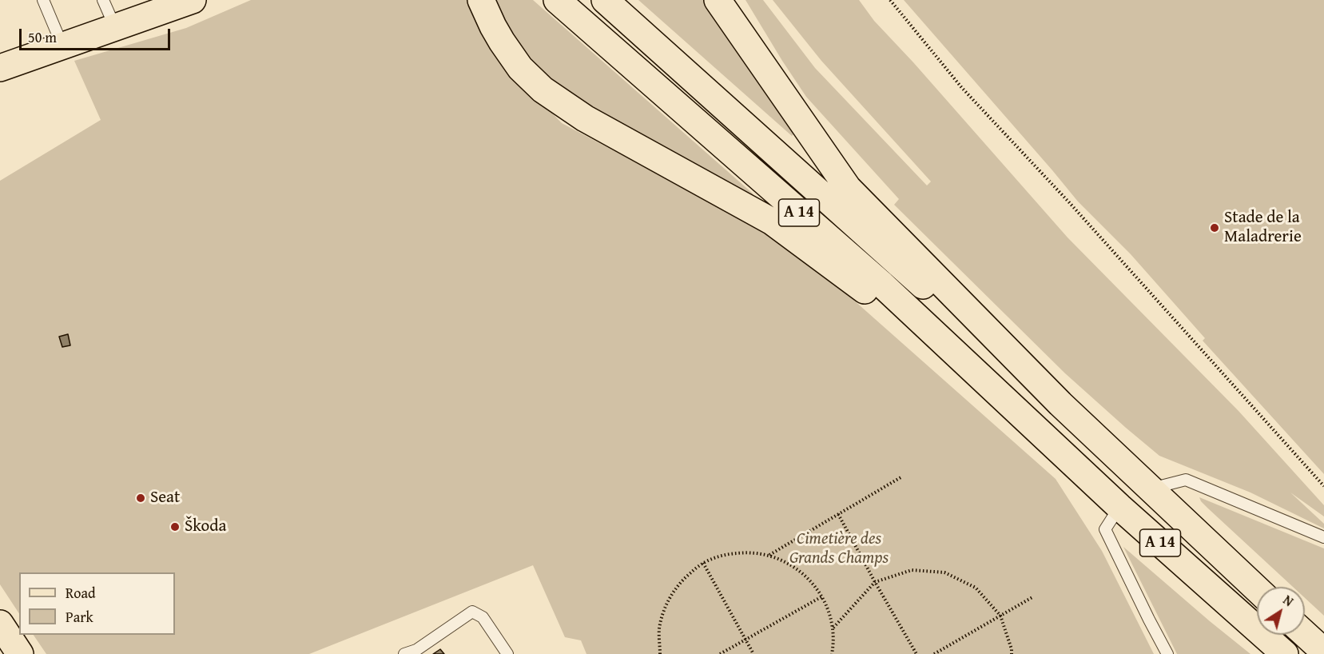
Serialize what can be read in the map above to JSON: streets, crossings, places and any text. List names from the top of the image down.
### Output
{
  "streets": {
    "main road": ["A 14"]
  },
  "parks": ["Cimetière des Grands Champs"],
  "places": ["Stade de la Maladrerie", "Seat", "Škoda"],
  "legend": ["Road", "Park"],
  "scale_bar": "50 m",
  "north": "top right"
}
